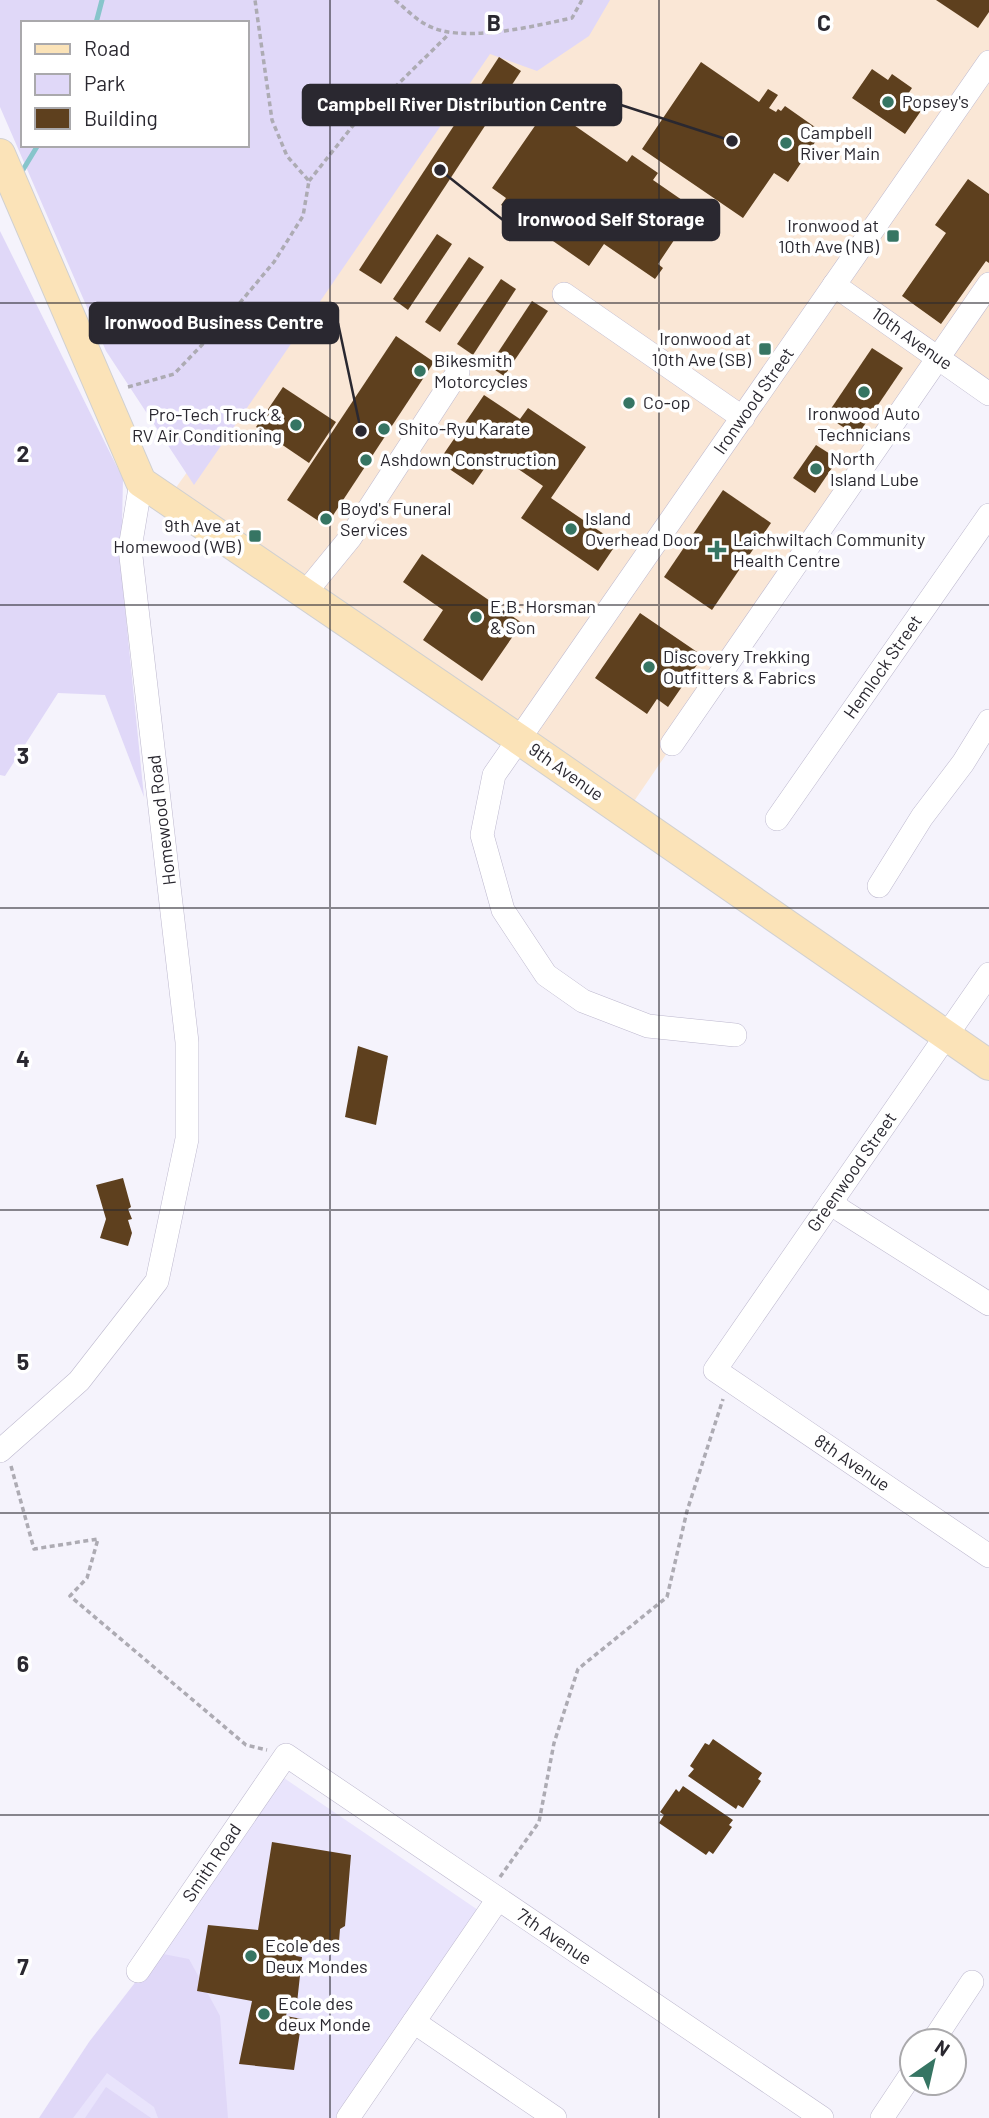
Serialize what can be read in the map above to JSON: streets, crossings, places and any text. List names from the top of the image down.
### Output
{
  "streets": {
    "main road": ["9th Avenue"],
    "street": [
      "10th Avenue",
      "Ironwood Street",
      "Hemlock Street",
      "Homewood Road",
      "Greenwood Street",
      "8th Avenue",
      "Smith Road",
      "7th Avenue"
    ]
  },
  "crossings": [
    ["10th Avenue", "Ironwood Street"],
    ["Ironwood Street", "9th Avenue"],
    ["9th Avenue", "Homewood Road"],
    ["9th Avenue", "Greenwood Street"],
    ["Greenwood Street", "8th Avenue"],
    ["Smith Road", "7th Avenue"]
  ],
  "places": {
    "other": [
      "Popsey's",
      "Campbell River Distribution Centre",
      "Campbell River Main",
      "Ironwood Self Storage",
      "Bikesmith Motorcycles",
      "Ironwood Auto Technicians",
      "Co-op",
      "Pro-Tech Truck & RV Air Conditioning",
      "Shito-Ryu Karate",
      "Ironwood Business Centre",
      "Ashdown Construction",
      "North Island Lube",
      "Boyd's Funeral Services",
      "Island Overhead Door",
      "E.B. Horsman & Son",
      "Discovery Trekking Outfitters & Fabrics",
      "Ecole des Deux Mondes",
      "Ecole des deux Monde"
    ],
    "transit": ["Ironwood at 10th Ave (NB)", "Ironwood at 10th Ave (SB)", "9th Ave at Homewood (WB)"],
    "health": ["Laichwiltach Community Health Centre"]
  },
  "legend": ["Road", "Park", "Building"],
  "north": "top right",
  "grid": {
    "columns": ["B", "C"],
    "rows": [
      "2",
      "3",
      "4",
      "5",
      "6",
      "7"
    ]
  }
}
